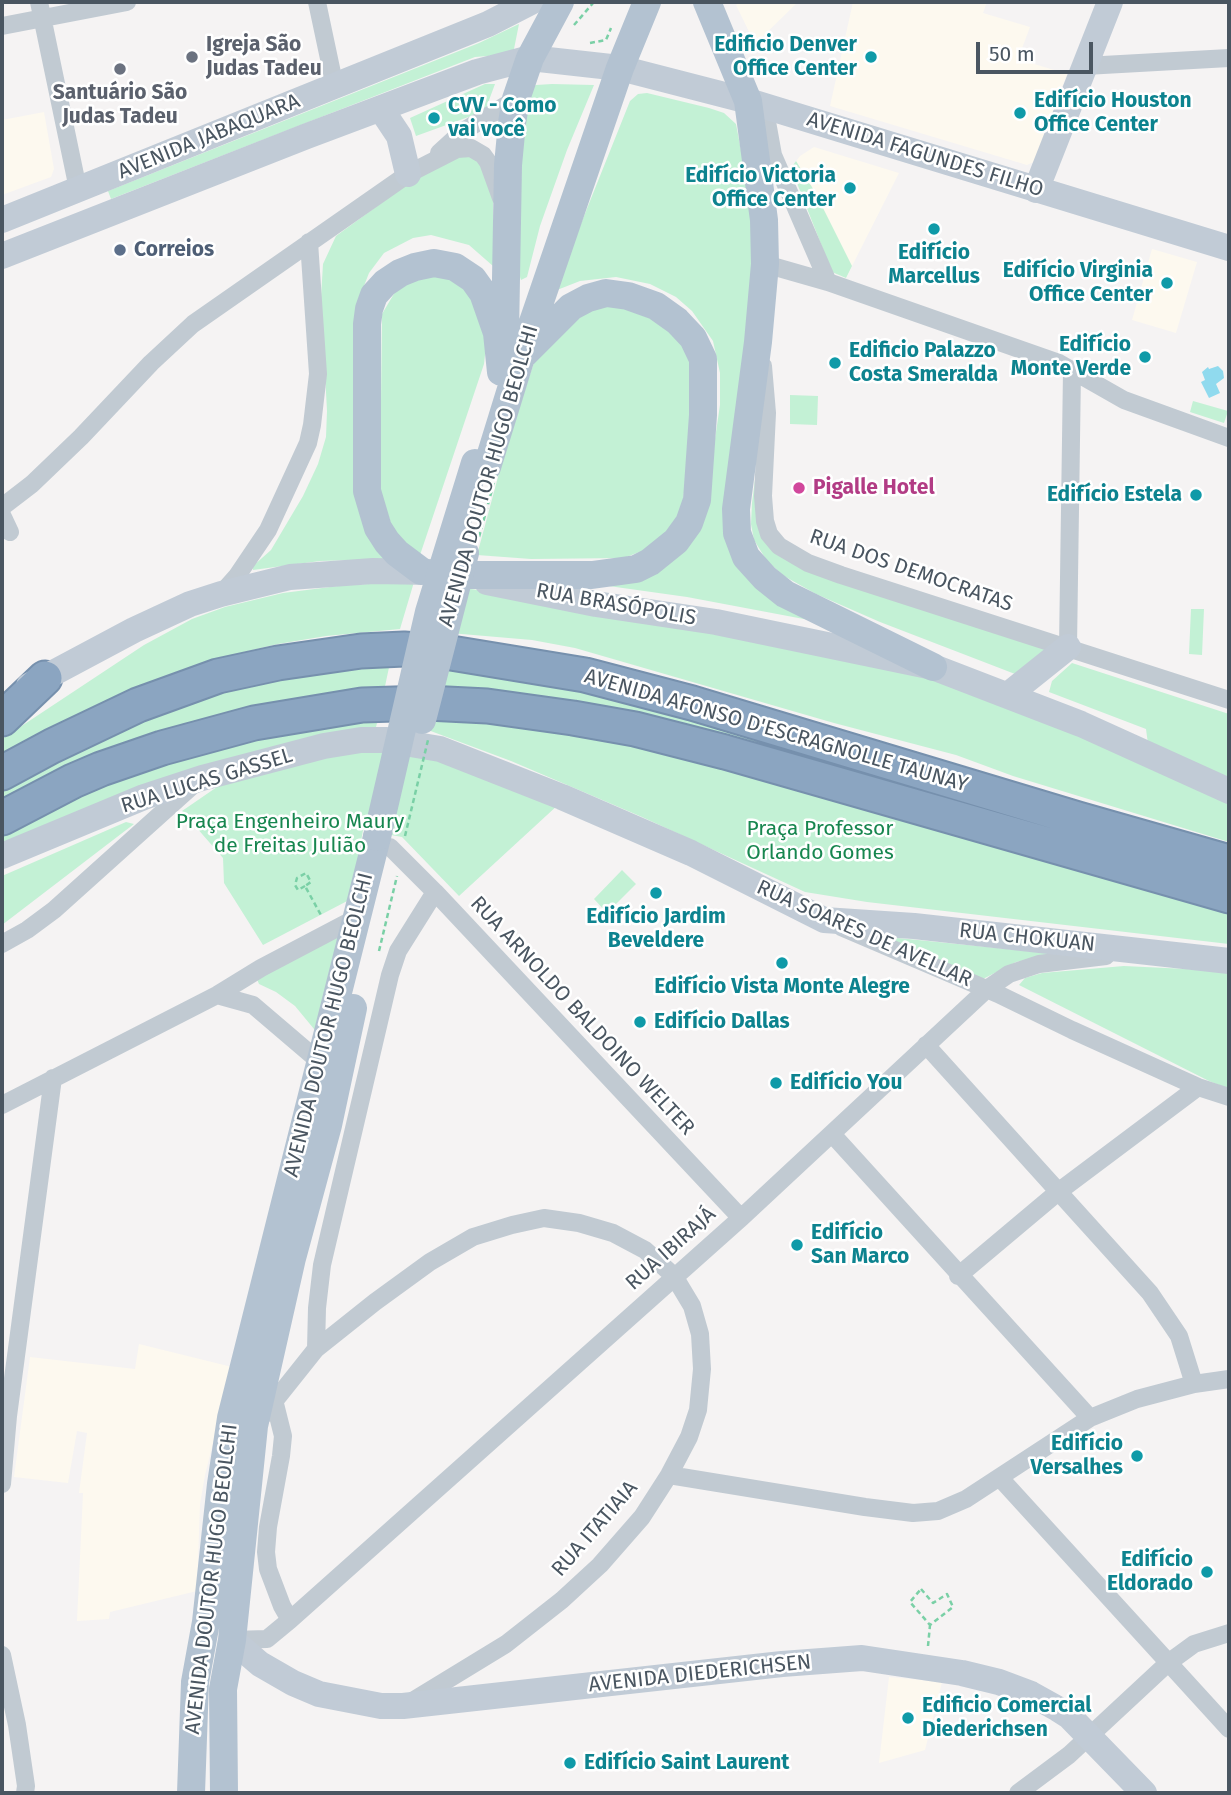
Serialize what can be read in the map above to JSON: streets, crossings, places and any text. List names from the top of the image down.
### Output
{
  "streets": {
    "highway": ["AVENIDA AFONSO D'ESCRAGNOLLE TAUNAY"],
    "main road": ["AVENIDA DOUTOR HUGO BEOLCHI"],
    "street": [
      "AVENIDA JABAQUARA",
      "AVENIDA FAGUNDES FILHO",
      "RUA DOS DEMOCRATAS",
      "RUA BRASÓPOLIS",
      "RUA LUCAS GASSEL",
      "RUA SOARES DE AVELLAR",
      "RUA CHOKUAN",
      "RUA ARNOLDO BALDOINO WELTER",
      "RUA IBIRAJÁ",
      "RUA ITATIAIA",
      "AVENIDA DIEDERICHSEN"
    ]
  },
  "crossings": [
    ["AVENIDA JABAQUARA", "AVENIDA FAGUNDES FILHO"],
    ["AVENIDA JABAQUARA", "AVENIDA DOUTOR HUGO BEOLCHI"],
    ["AVENIDA FAGUNDES FILHO", "AVENIDA DOUTOR HUGO BEOLCHI"],
    ["AVENIDA DOUTOR HUGO BEOLCHI", "RUA ARNOLDO BALDOINO WELTER"],
    ["AVENIDA DOUTOR HUGO BEOLCHI", "RUA IBIRAJÁ"],
    ["AVENIDA DOUTOR HUGO BEOLCHI", "RUA ITATIAIA"],
    ["AVENIDA DOUTOR HUGO BEOLCHI", "AVENIDA DIEDERICHSEN"],
    ["RUA LUCAS GASSEL", "RUA SOARES DE AVELLAR"],
    ["RUA SOARES DE AVELLAR", "RUA CHOKUAN"],
    ["RUA SOARES DE AVELLAR", "RUA IBIRAJÁ"],
    ["RUA CHOKUAN", "RUA IBIRAJÁ"],
    ["RUA ARNOLDO BALDOINO WELTER", "RUA IBIRAJÁ"],
    ["RUA IBIRAJÁ", "RUA ITATIAIA"],
    ["RUA IBIRAJÁ", "AVENIDA DIEDERICHSEN"],
    ["RUA ITATIAIA", "AVENIDA DIEDERICHSEN"]
  ],
  "parks": ["Praça Engenheiro Maury de Freitas Julião", "Praça Professor Orlando Gomes"],
  "places": [
    "Igreja São Judas Tadeu",
    "Edificio Denver Office Center",
    "Santuário São Judas Tadeu",
    "Edifício Houston Office Center",
    "CVV - Como vai você",
    "Edifício Victoria Office Center",
    "Edifício Marcellus",
    "Correios",
    "Edifício Virginia Office Center",
    "Edifício Monte Verde",
    "Edificio Palazzo Costa Smeralda",
    "Pigalle Hotel",
    "Edifício Estela",
    "Edifício Jardim Beveldere",
    "Edifício Vista Monte Alegre",
    "Edifício Dallas",
    "Edifício You",
    "Edifício San Marco",
    "Edifício Versalhes",
    "Edifício Eldorado",
    "Edificio Comercial Diederichsen",
    "Edifício Saint Laurent"
  ],
  "scale_bar": "50 m"
}
